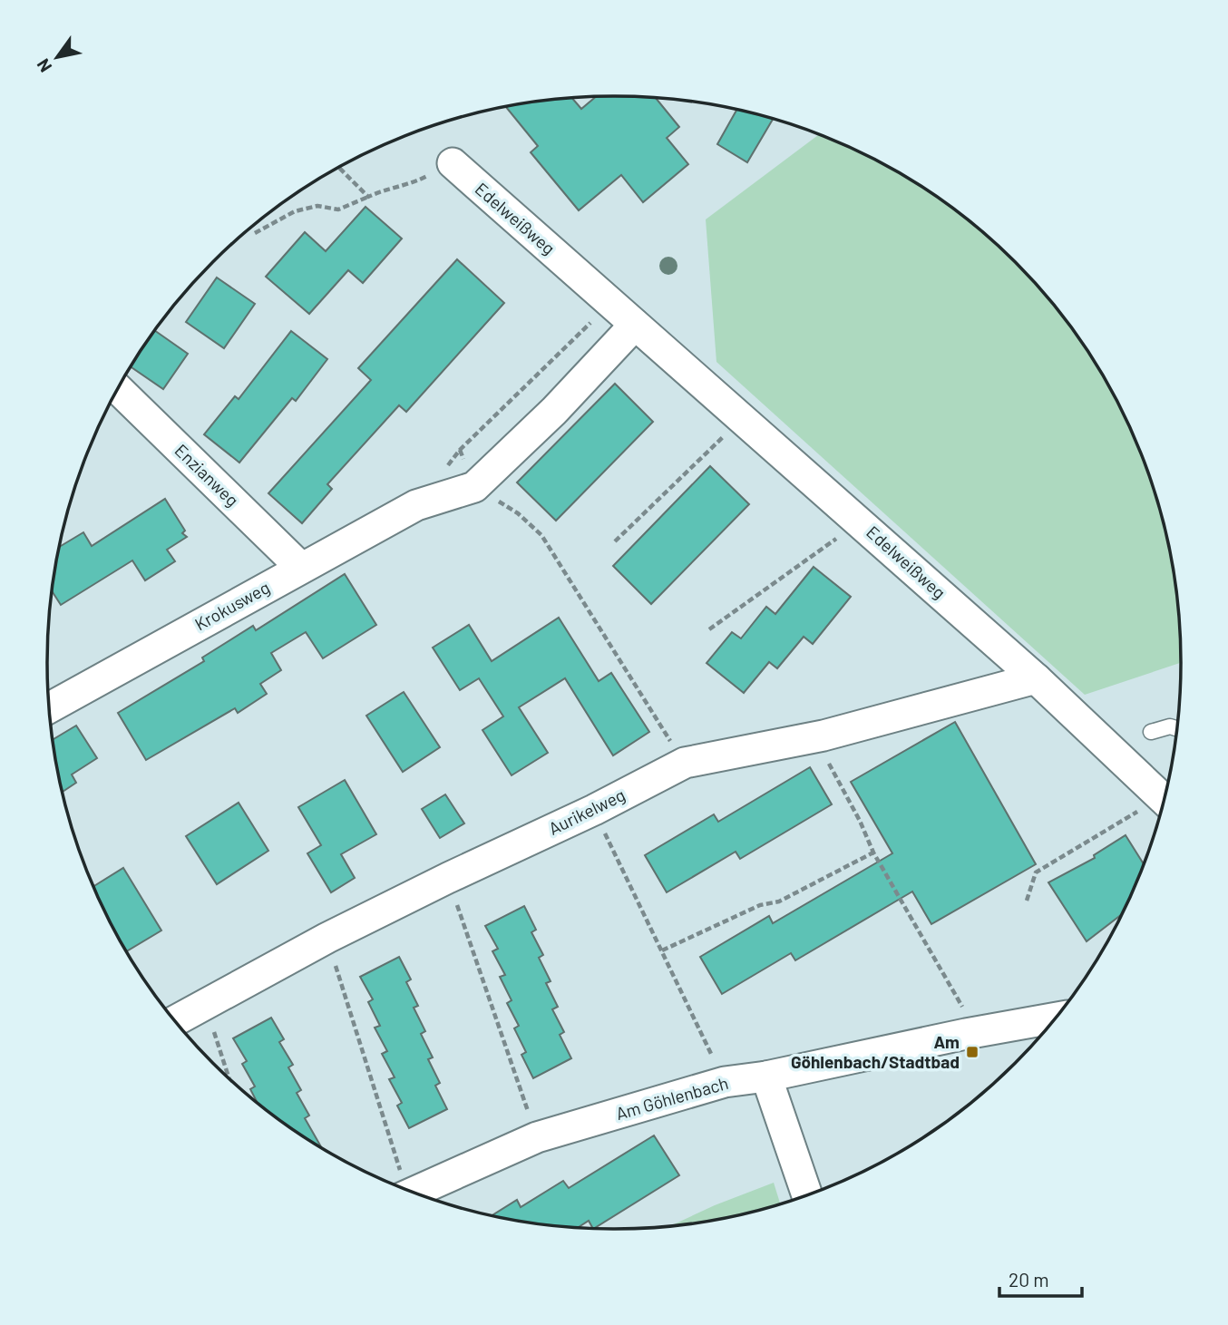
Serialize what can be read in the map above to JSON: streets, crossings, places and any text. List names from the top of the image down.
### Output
{
  "streets": {
    "street": [
      "Edelweißweg",
      "Enzianweg",
      "Krokusweg",
      "Aurikelweg",
      "Am Göhlenbach"
    ]
  },
  "crossings": [
    ["Edelweißweg", "Aurikelweg"],
    ["Enzianweg", "Krokusweg"]
  ],
  "places": {
    "transit": ["Am Göhlenbach/Stadtbad"]
  },
  "scale_bar": "20 m",
  "north": "bottom left"
}
